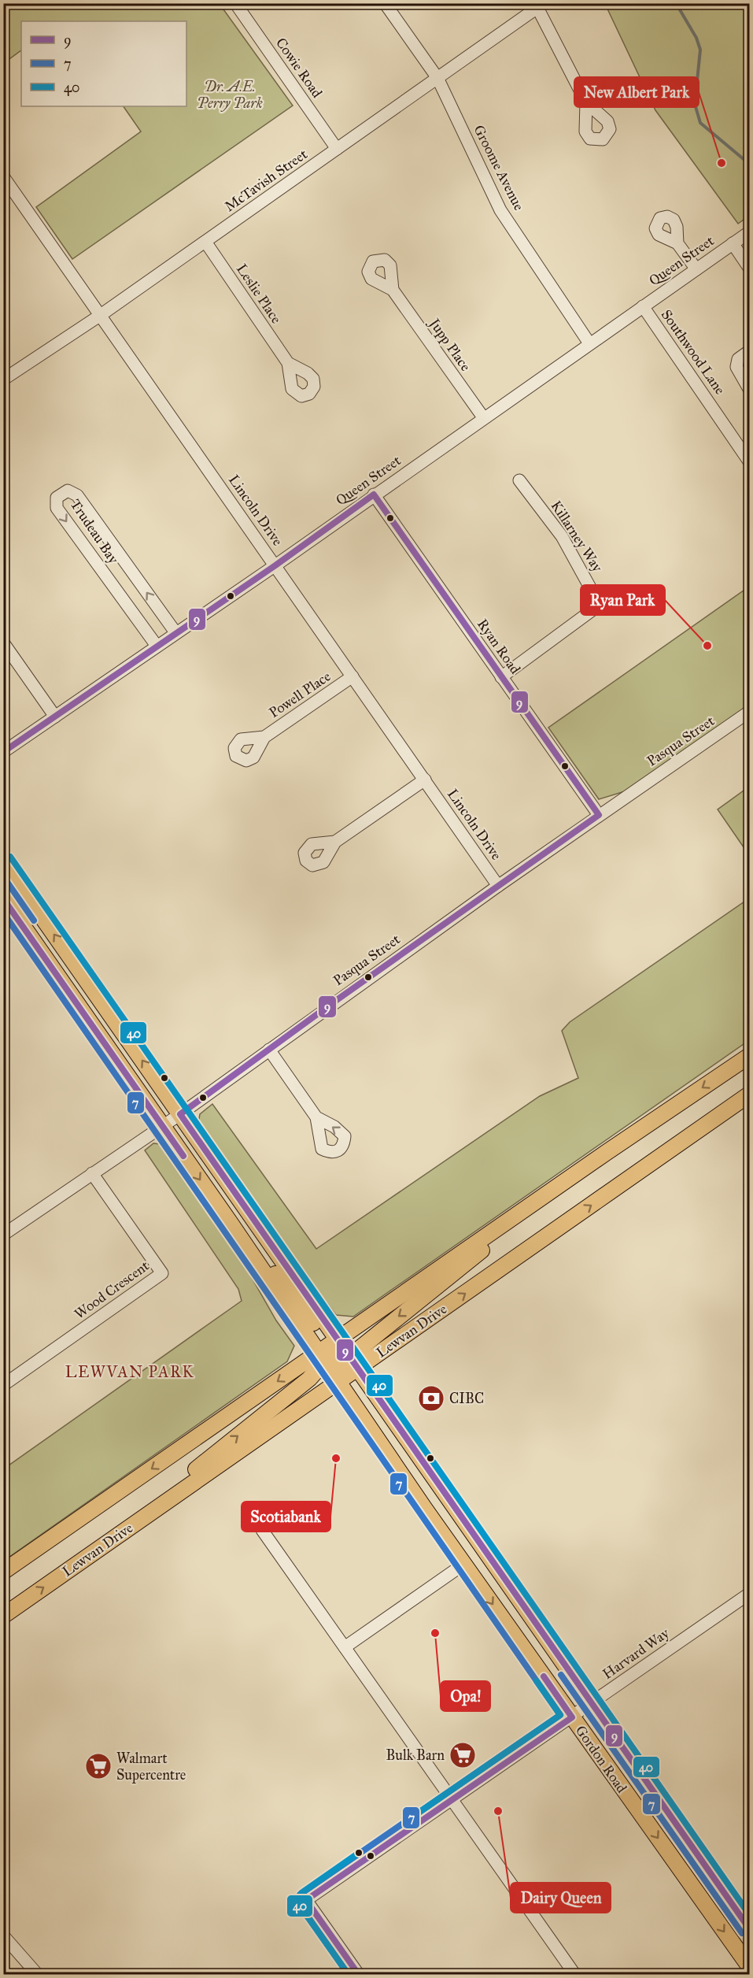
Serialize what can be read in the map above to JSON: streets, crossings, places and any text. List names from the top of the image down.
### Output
{
  "streets": {
    "main road": ["Lewvan Drive", "Gordon Road"],
    "street": [
      "Cowie Road",
      "Groome Avenue",
      "McTavish Street",
      "Queen Street",
      "Leslie Place",
      "Jupp Place",
      "Southwood Lane",
      "Lincoln Drive",
      "Trudeau Bay",
      "Killarney Way",
      "Ryan Road",
      "Powell Place",
      "Pasqua Street",
      "Wood Crescent",
      "Harvard Way"
    ]
  },
  "crossings": [
    ["Cowie Road", "McTavish Street"],
    ["Groome Avenue", "McTavish Street"],
    ["Groome Avenue", "Queen Street"],
    ["McTavish Street", "Leslie Place"],
    ["McTavish Street", "Lincoln Drive"],
    ["Queen Street", "Jupp Place"],
    ["Queen Street", "Southwood Lane"],
    ["Queen Street", "Lincoln Drive"],
    ["Queen Street", "Trudeau Bay"],
    ["Queen Street", "Ryan Road"],
    ["Lincoln Drive", "Powell Place"],
    ["Lincoln Drive", "Pasqua Street"],
    ["Killarney Way", "Ryan Road"],
    ["Ryan Road", "Pasqua Street"],
    ["Pasqua Street", "Wood Crescent"],
    ["Pasqua Street", "Gordon Road"],
    ["Lewvan Drive", "Gordon Road"],
    ["Harvard Way", "Gordon Road"]
  ],
  "districts": ["LEWVAN PARK"],
  "parks": ["Dr. A.E. Perry Park"],
  "places": {
    "other": [
      "New Albert Park",
      "Ryan Park",
      "Scotiabank",
      "Opa!",
      "Dairy Queen"
    ],
    "bank": ["CIBC"],
    "supermarket": ["Bulk Barn", "Walmart Supercentre"]
  },
  "lines": ["transit line 9", "transit line 40", "transit line 7"],
  "legend": ["9", "7", "40"]
}
